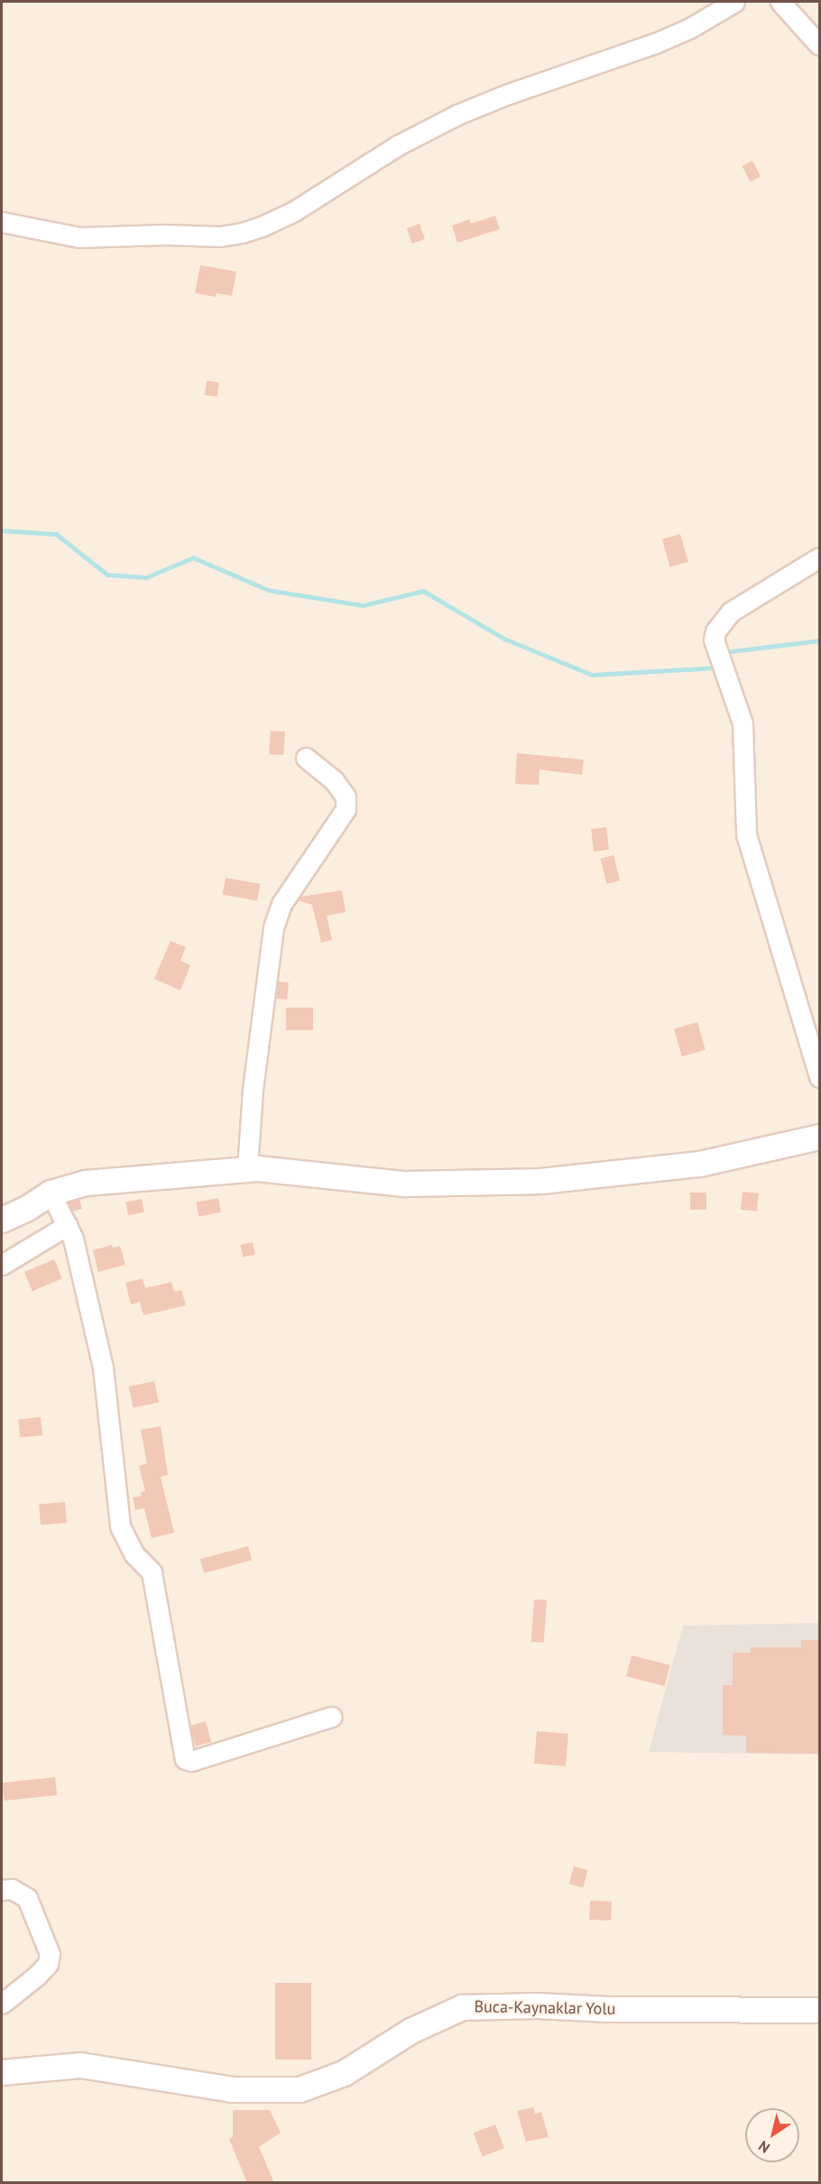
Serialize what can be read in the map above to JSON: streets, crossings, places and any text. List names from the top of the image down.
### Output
{
  "streets": {
    "street": ["Buca-Kaynaklar Yolu"]
  },
  "north": "bottom left"
}
